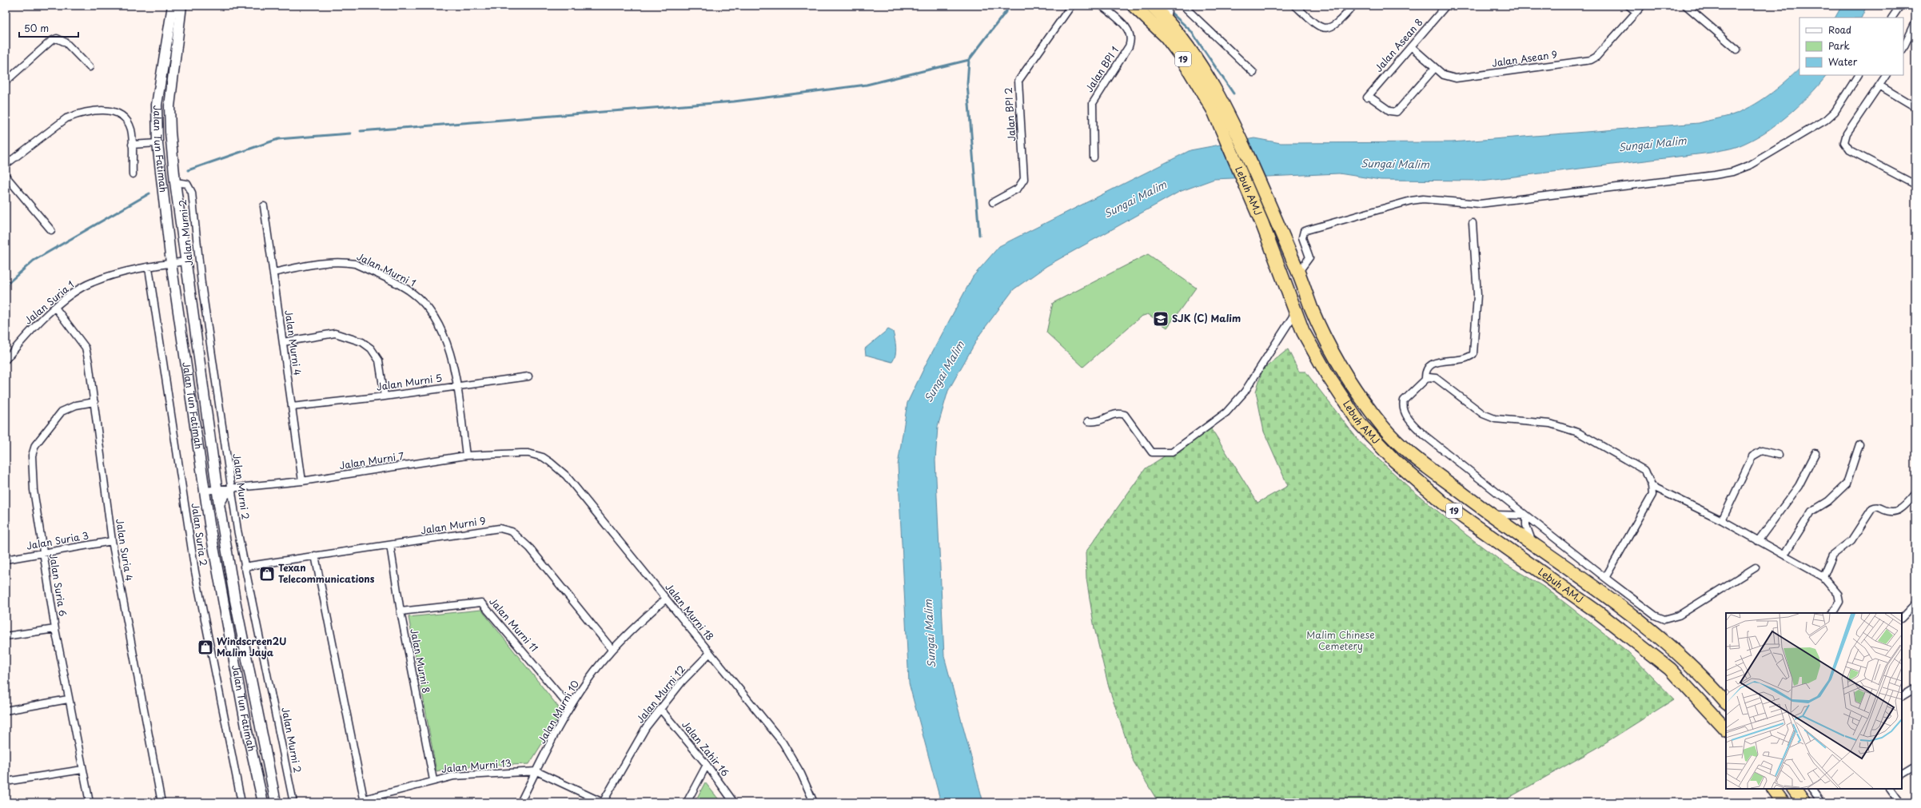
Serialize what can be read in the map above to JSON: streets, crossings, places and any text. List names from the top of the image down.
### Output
{
  "streets": {
    "highway": ["19", "Lebuh AMJ"],
    "main road": ["Jalan Tun Fatimah"],
    "street": [
      "Jalan Asean 8",
      "Jalan Asean 9",
      "Jalan BPI 1",
      "Jalan BPI 2",
      "Jalan Murni 2",
      "Jalan Murni 1",
      "Jalan Suria 1",
      "Jalan Murni 4",
      "Jalan Murni 5",
      "Jalan Murni 7",
      "Jalan Murni 9",
      "Jalan Suria 2",
      "Jalan Suria 3",
      "Jalan Suria 4",
      "Jalan Suria 6",
      "Jalan Murni 18",
      "Jalan Murni 11",
      "Jalan Murni 8",
      "Jalan Murni 12",
      "Jalan Murni 10",
      "Jalan Zahir 16",
      "Jalan Murni 13"
    ]
  },
  "crossings": [
    ["Jalan Asean 8", "Jalan Asean 9"],
    ["Jalan Tun Fatimah", "Jalan Murni 2"],
    ["Jalan Tun Fatimah", "Jalan Suria 1"],
    ["Jalan Tun Fatimah", "Jalan Murni 7"],
    ["Jalan Murni 2", "Jalan Murni 7"],
    ["Jalan Murni 2", "Jalan Murni 9"],
    ["Jalan Murni 1", "Jalan Murni 4"],
    ["Jalan Murni 1", "Jalan Murni 5"],
    ["Jalan Murni 1", "Jalan Murni 7"],
    ["Jalan Suria 1", "Jalan Suria 2"],
    ["Jalan Suria 1", "Jalan Suria 4"],
    ["Jalan Murni 4", "Jalan Murni 5"],
    ["Jalan Murni 4", "Jalan Murni 7"],
    ["Jalan Murni 7", "Jalan Murni 18"],
    ["Jalan Murni 9", "Jalan Murni 8"],
    ["Jalan Murni 9", "Jalan Murni 10"],
    ["Jalan Suria 3", "Jalan Suria 4"],
    ["Jalan Suria 3", "Jalan Suria 6"],
    ["Jalan Suria 4", "Jalan Suria 6"],
    ["Jalan Murni 18", "Jalan Murni 12"],
    ["Jalan Murni 18", "Jalan Murni 10"],
    ["Jalan Murni 11", "Jalan Murni 8"],
    ["Jalan Murni 11", "Jalan Murni 10"],
    ["Jalan Murni 8", "Jalan Murni 13"],
    ["Jalan Murni 12", "Jalan Zahir 16"],
    ["Jalan Murni 10", "Jalan Murni 13"]
  ],
  "water": ["Sungai Malim"],
  "parks": ["Malim Chinese Cemetery"],
  "places": {
    "school or university": ["SJK (C) Malim"],
    "shop": ["Texan Telecommunications", "Windscreen2U Malim Jaya"]
  },
  "legend": ["Road", "Park", "Water"],
  "scale_bar": "50 m"
}
